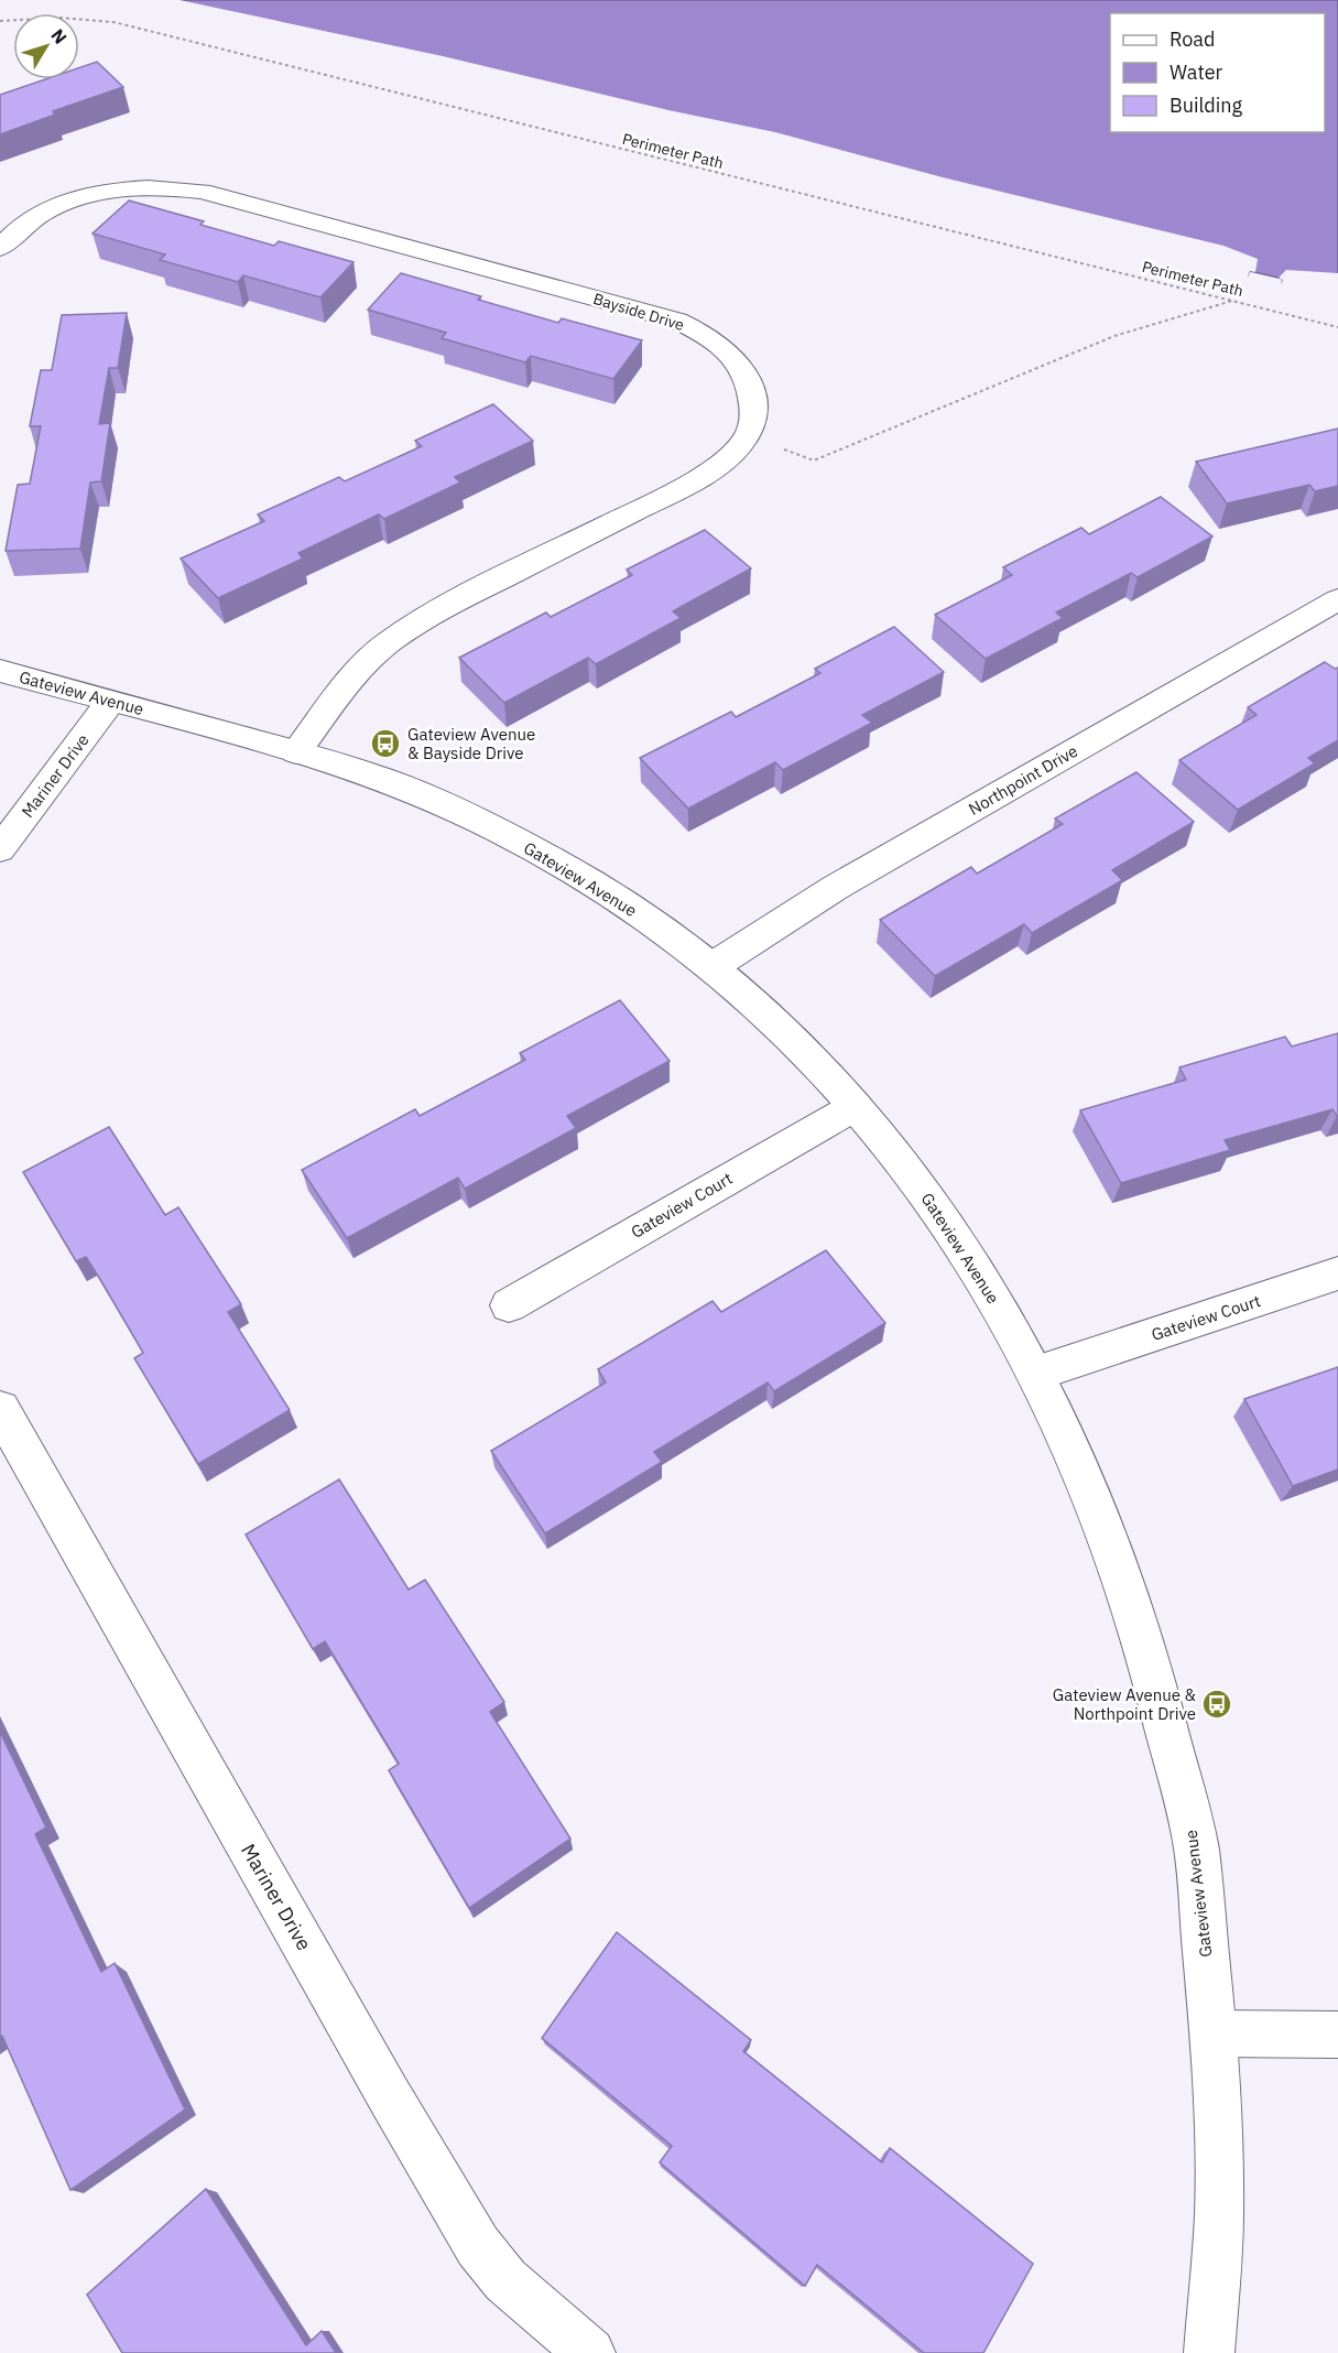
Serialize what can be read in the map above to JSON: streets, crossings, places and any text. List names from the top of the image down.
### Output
{
  "streets": {
    "street": [
      "Bayside Drive",
      "Gateview Avenue",
      "Mariner Drive",
      "Northpoint Drive",
      "Gateview Court"
    ],
    "path": ["Perimeter Path"]
  },
  "crossings": [
    ["Gateview Avenue", "Mariner Drive"],
    ["Gateview Avenue", "Northpoint Drive"],
    ["Gateview Avenue", "Gateview Court"]
  ],
  "places": {
    "bus stop": ["Gateview Avenue & Bayside Drive", "Gateview Avenue & Northpoint Drive"]
  },
  "legend": ["Road", "Water", "Building"],
  "north": "top right"
}
